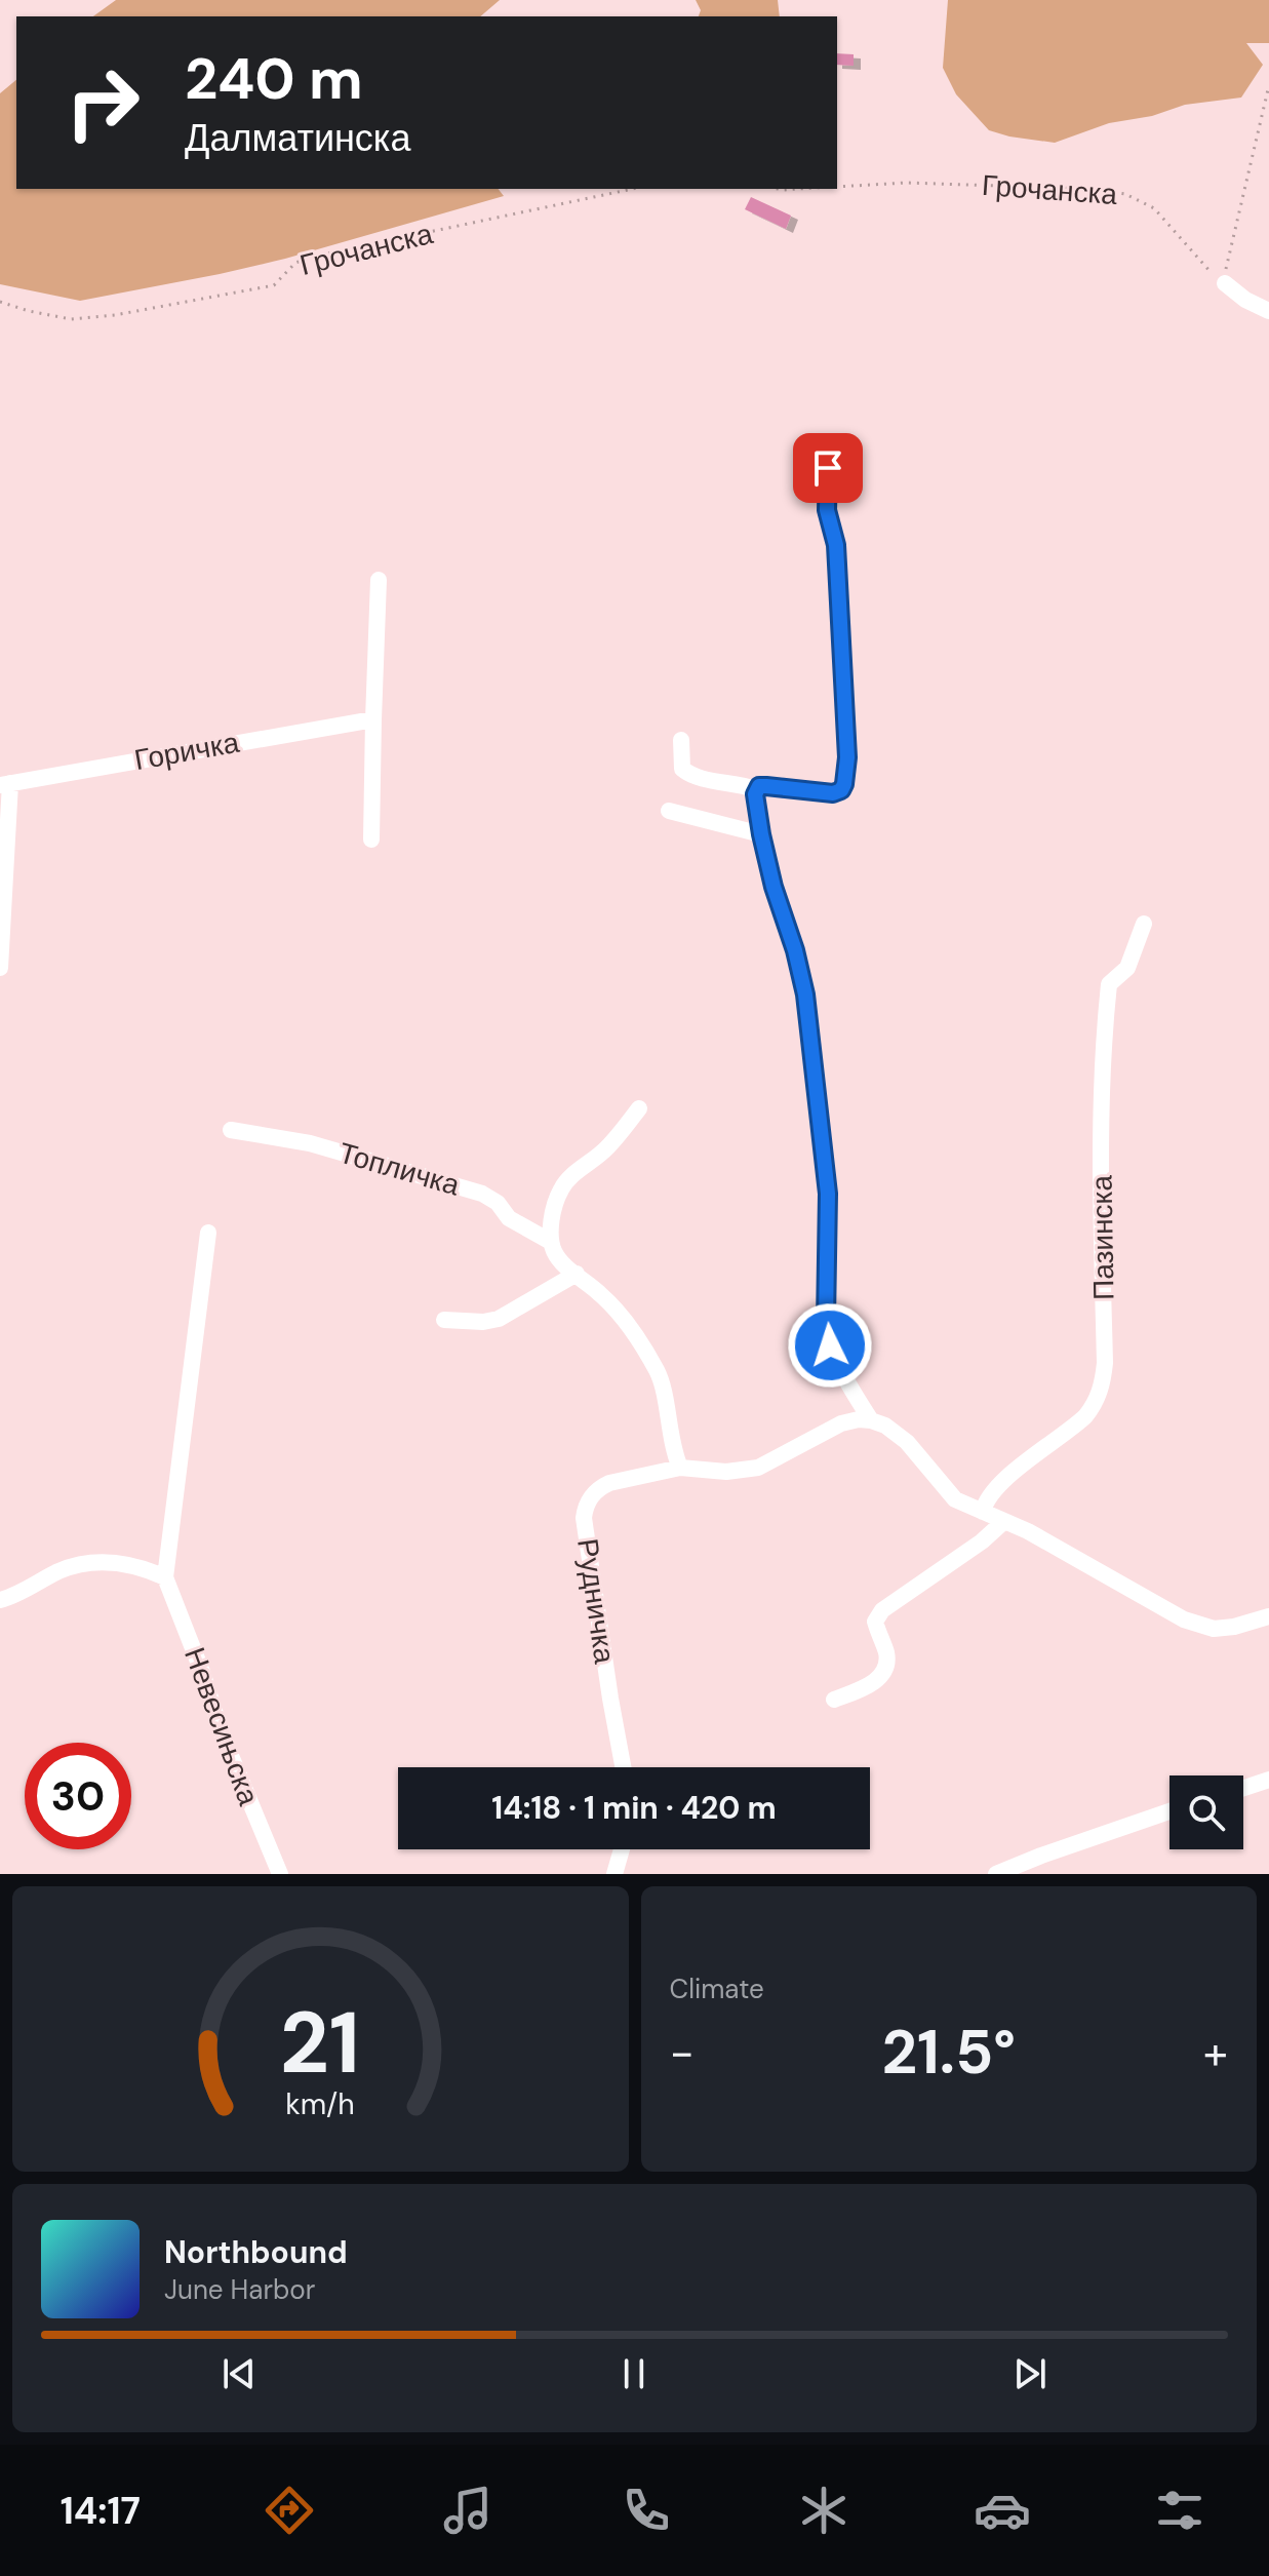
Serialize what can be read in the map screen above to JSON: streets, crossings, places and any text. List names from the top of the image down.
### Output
{
  "streets": {
    "street": [
      "Горичка",
      "Топличка",
      "Пазинска",
      "Рудничка",
      "Невесињска"
    ],
    "path": ["Грочанска"]
  },
  "crossings": [
    ["Топличка", "Рудничка"]
  ],
  "page": {
    "turn": ["240 m", "Далматинска"],
    "limit": "30",
    "trip": "14:18 · 1 min · 420 m",
    "tile": "Climate",
    "heat": ["−", "21.5°", "+"],
    "song": ["Northbound", "June Harbor"],
    "tabs": "14:17",
    "gauge": ["21", "km/h"]
  }
}
